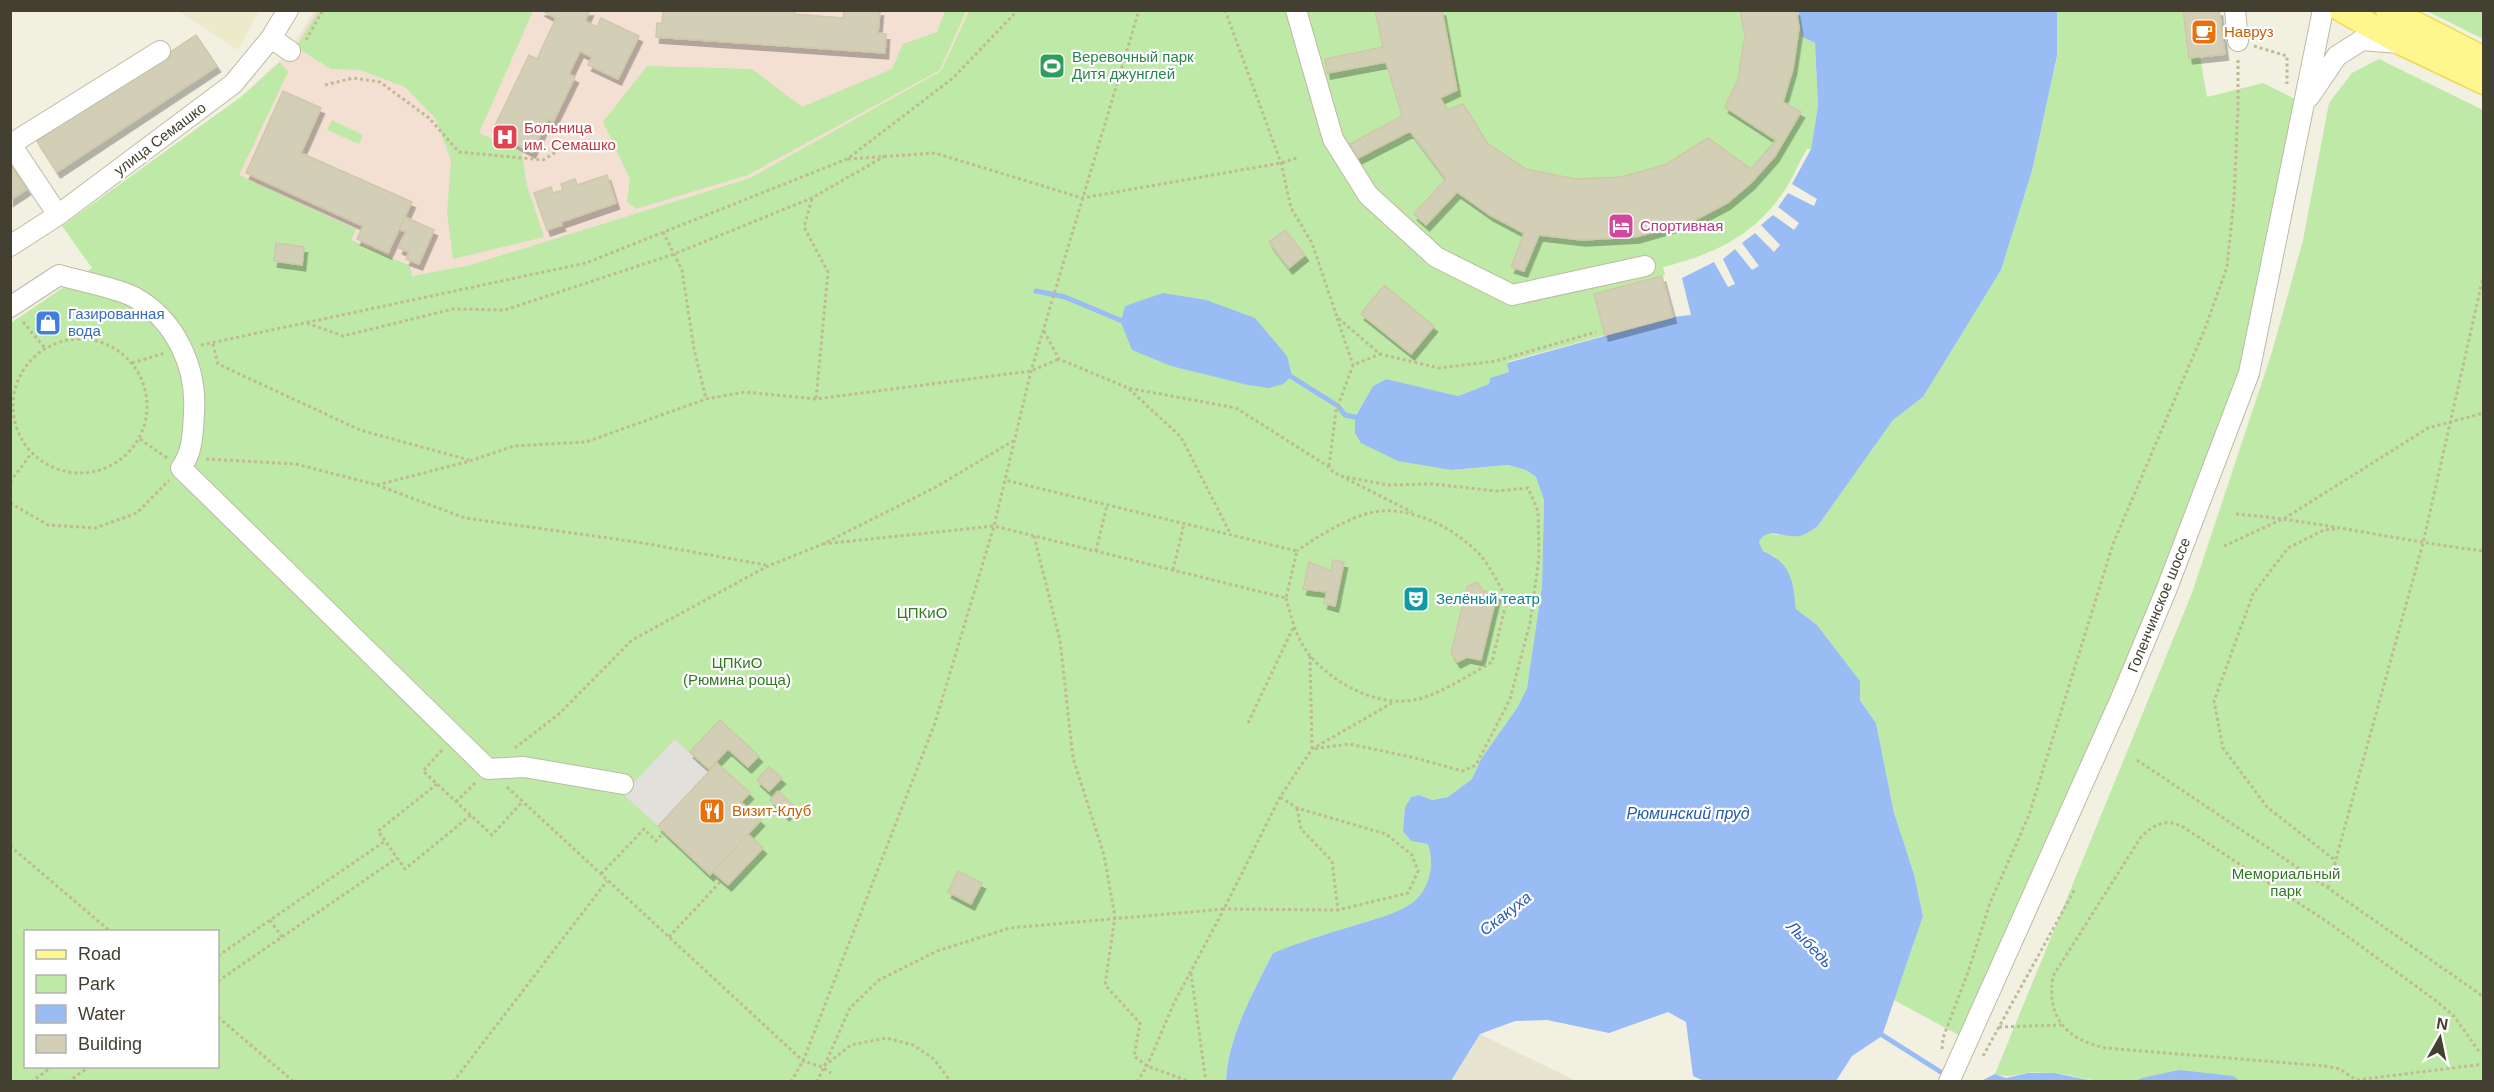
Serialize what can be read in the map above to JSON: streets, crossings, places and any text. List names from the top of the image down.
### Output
{
  "streets": {
    "street": ["улица Семашко", "Голенчинское шоссе"]
  },
  "water": ["Рюминский пруд", "Скакуха", "Лыбедь"],
  "parks": ["ЦПКиО", "ЦПКиО (Рюмина роща)", "Мемориальный парк"],
  "places": {
    "cafe": ["Навруз"],
    "sports": ["Веревочный парк Дитя джунглей"],
    "hospital": ["Больница им. Семашко"],
    "hotel": ["Спортивная"],
    "shop": ["Газированная вода"],
    "theatre": ["Зелёный театр"],
    "restaurant": ["Визит-Клуб"]
  },
  "legend": [
    "Road",
    "Park",
    "Water",
    "Building"
  ],
  "north": "top"
}
